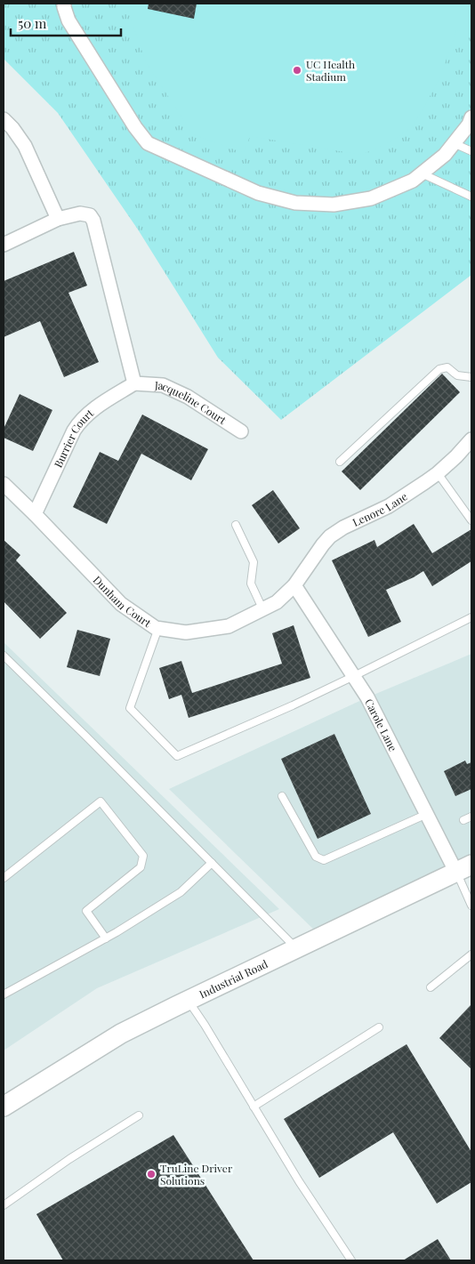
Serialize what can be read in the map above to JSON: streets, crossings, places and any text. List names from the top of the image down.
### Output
{
  "streets": {
    "main road": ["Industrial Road"],
    "street": [
      "Jacqueline Court",
      "Burrier Court",
      "Lenore Lane",
      "Dunham Court",
      "Carole Lane"
    ]
  },
  "crossings": [
    ["Jacqueline Court", "Burrier Court"],
    ["Burrier Court", "Dunham Court"],
    ["Lenore Lane", "Dunham Court"],
    ["Lenore Lane", "Carole Lane"],
    ["Dunham Court", "Carole Lane"],
    ["Carole Lane", "Industrial Road"]
  ],
  "places": ["UC Health Stadium", "TruLine Driver Solutions"],
  "scale_bar": "50 m"
}
